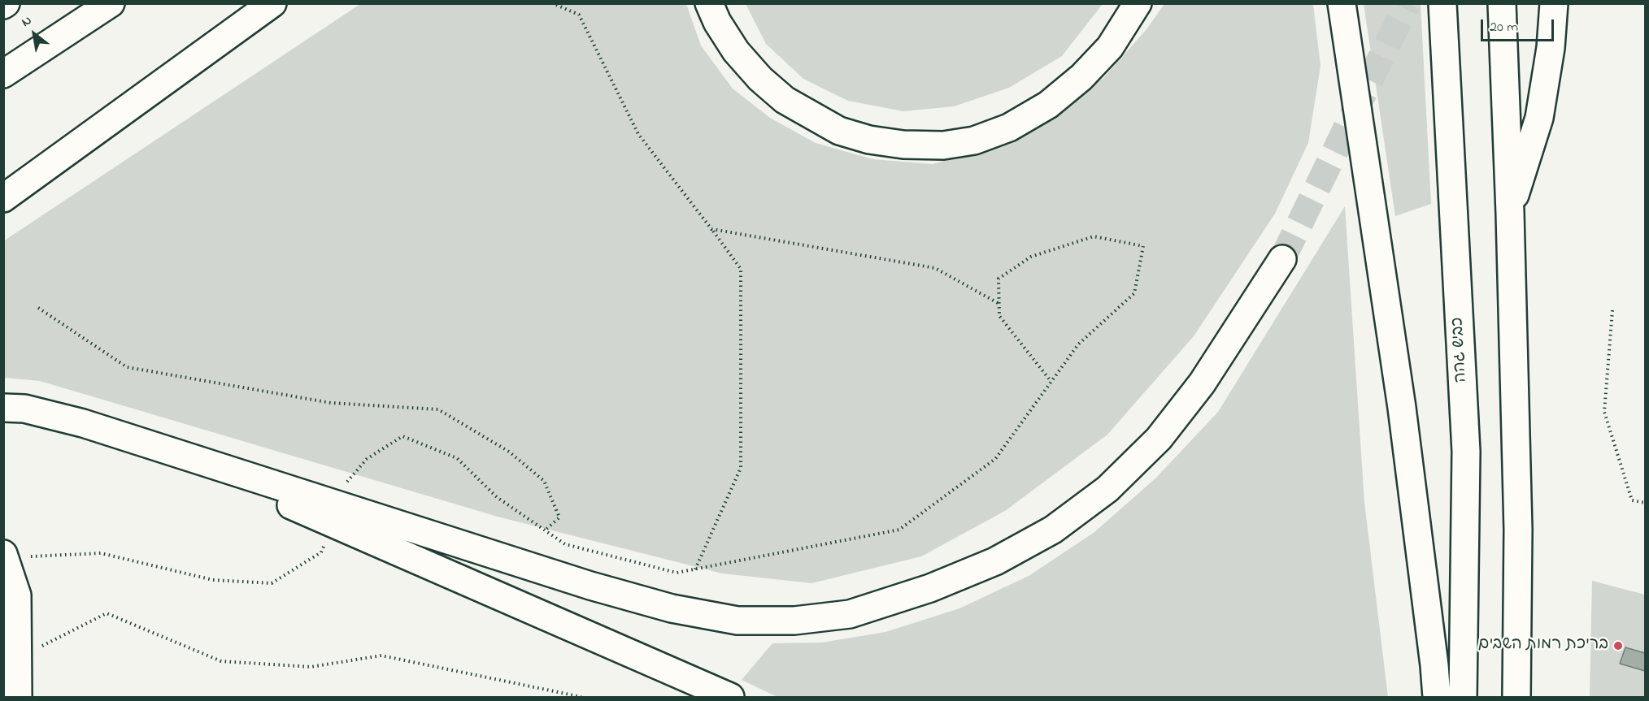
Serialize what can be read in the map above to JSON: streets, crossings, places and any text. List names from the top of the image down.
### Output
{
  "streets": {
    "main road": ["כביש גהה"]
  },
  "places": ["בריכת רמות השבים"],
  "scale_bar": "20 m",
  "north": "top left"
}
